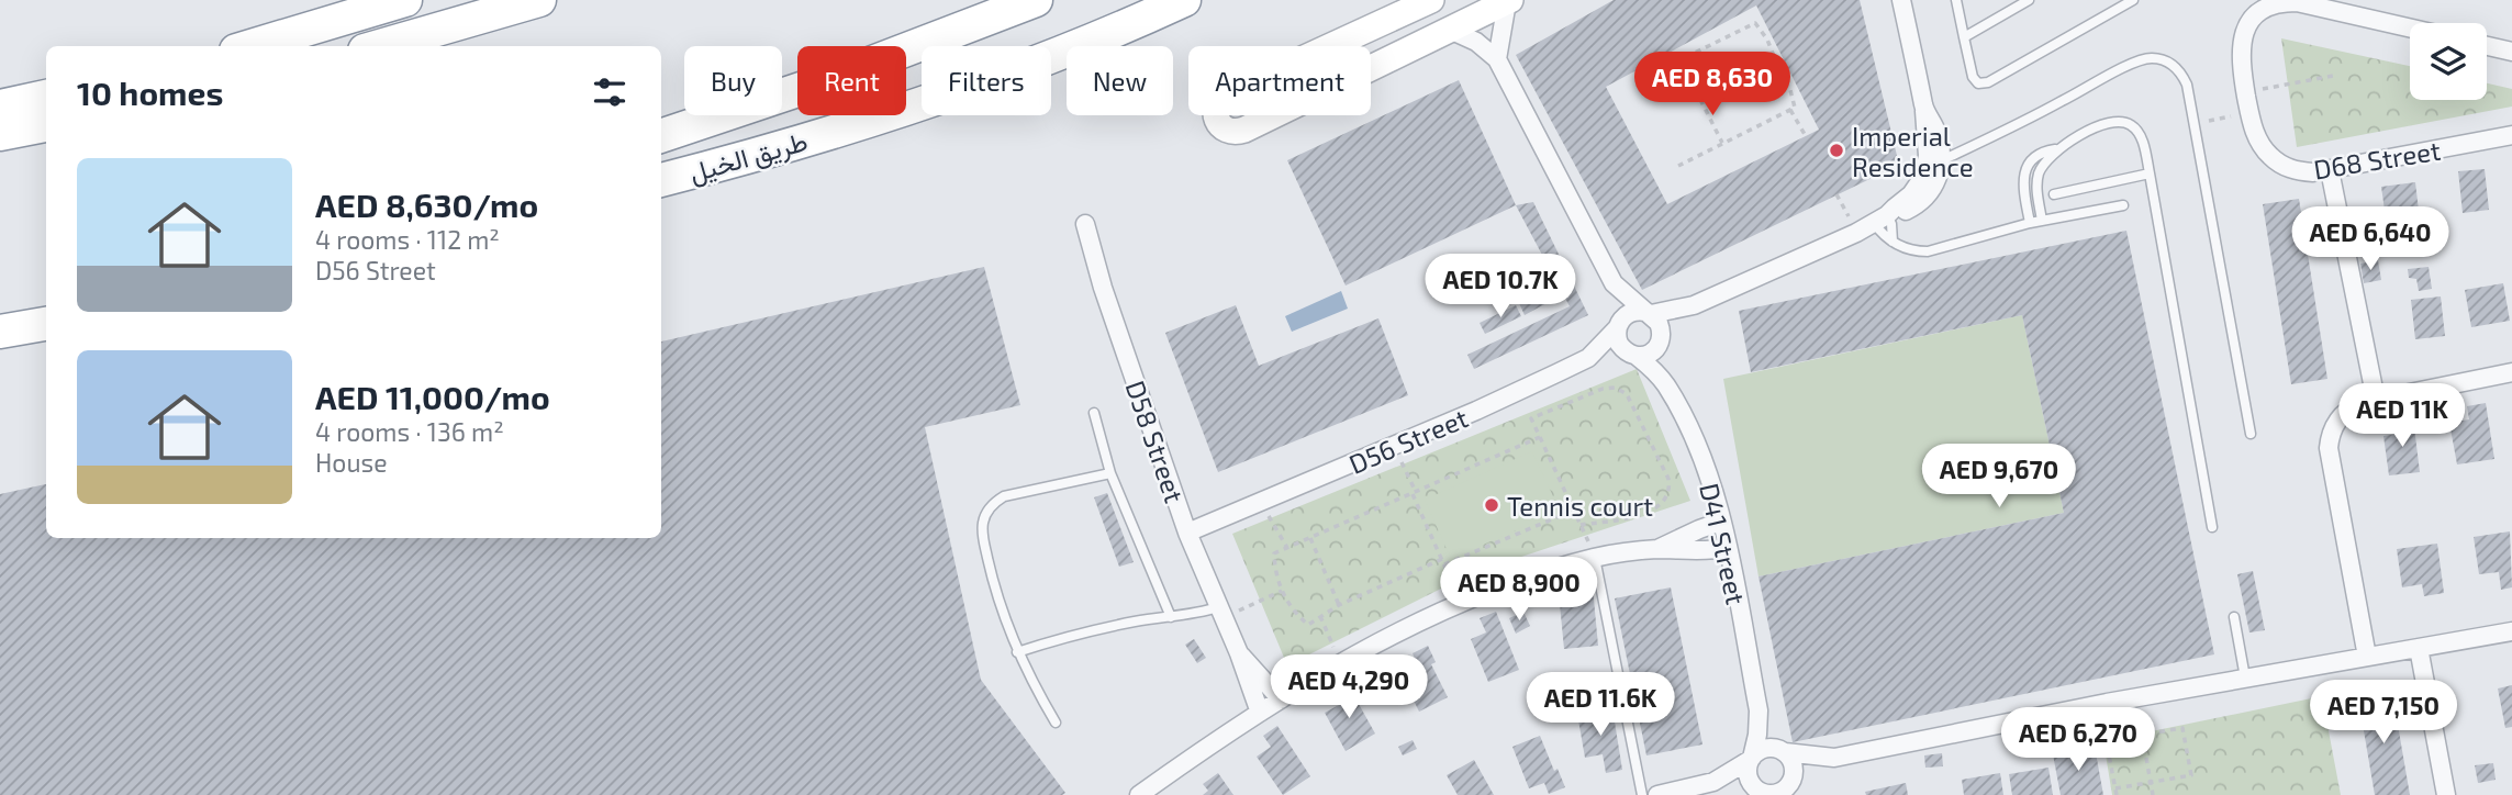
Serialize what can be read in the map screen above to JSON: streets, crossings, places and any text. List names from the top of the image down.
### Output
{
  "streets": {
    "highway": ["طريق الخيل"],
    "street": [
      "D68 Street",
      "D56 Street",
      "D58 Street",
      "D41 Street"
    ]
  },
  "crossings": [
    ["D56 Street", "D58 Street"],
    ["D56 Street", "D41 Street"]
  ],
  "places": ["Imperial Residence", "Tennis court"],
  "page": {
    "chip": [
      "Buy",
      "Rent",
      "Filters",
      "New",
      "Apartment"
    ],
    "heading": "10 homes",
    "price": [
      "AED 8,630",
      "AED 6,640",
      "AED 10.7K",
      "AED 11K",
      "AED 9,670",
      "AED 8,900",
      "AED 4,290",
      "AED 11.6K",
      "AED 7,150",
      "AED 6,270"
    ],
    "list": [
      {
        "name": "AED 8,630/mo",
        "note": "4 rooms · 112 m² · D56 Street"
      },
      {
        "name": "AED 11,000/mo",
        "note": "4 rooms · 136 m² · House"
      }
    ]
  }
}
